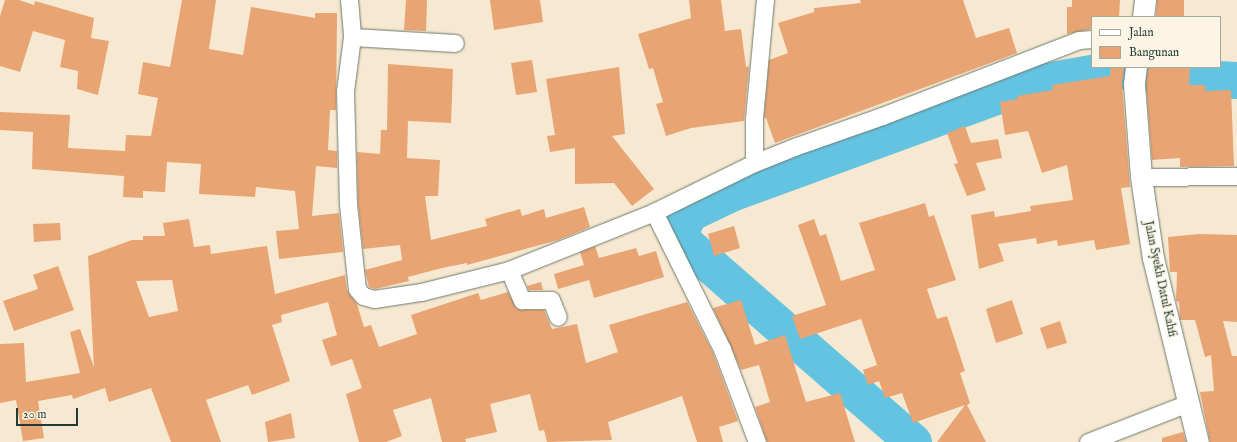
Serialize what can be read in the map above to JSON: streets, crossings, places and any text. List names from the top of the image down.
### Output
{
  "streets": {
    "street": ["Jalan Syekh Datul Kahfi"]
  },
  "legend": ["Jalan", "Bangunan"],
  "scale_bar": "20 m"
}
